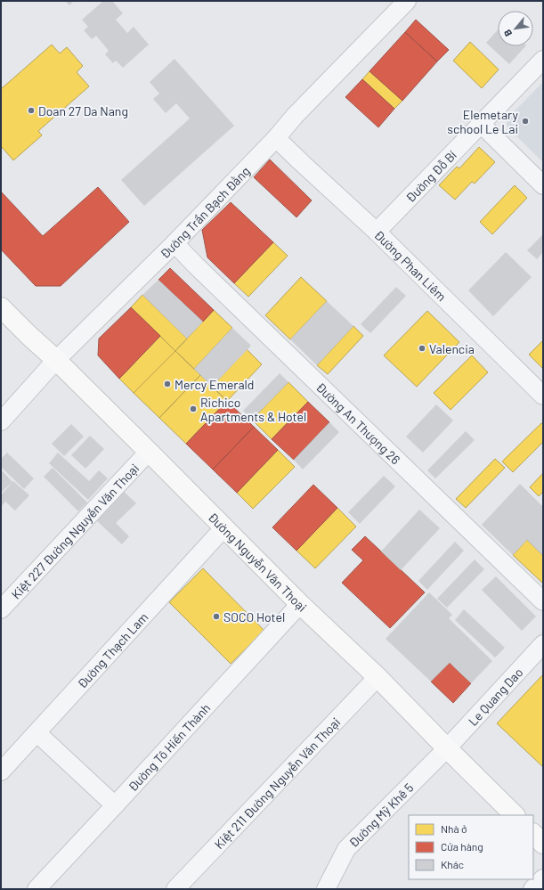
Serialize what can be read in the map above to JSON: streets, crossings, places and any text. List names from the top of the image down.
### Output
{
  "streets": {
    "main road": ["Đường Nguyễn Văn Thoại"],
    "street": [
      "Đường Đỗ Bí",
      "Đường Trần Bạch Đằng",
      "Đường Phan Liêm",
      "Đường An Thượng 26",
      "Kiệt 227 Đường Nguyễn Văn Thoại",
      "Đường Thạch Lam",
      "Le Quang Dao",
      "Đường Tô Hiến Thành",
      "Kiệt 211 Đường Nguyễn Văn Thoại",
      "Đường Mỹ Khê 5"
    ]
  },
  "crossings": [
    ["Đường Đỗ Bí", "Đường Phan Liêm"],
    ["Đường Trần Bạch Đằng", "Đường Phan Liêm"],
    ["Đường Trần Bạch Đằng", "Đường An Thượng 26"],
    ["Đường Trần Bạch Đằng", "Đường Nguyễn Văn Thoại"],
    ["Kiệt 227 Đường Nguyễn Văn Thoại", "Đường Nguyễn Văn Thoại"],
    ["Đường Nguyễn Văn Thoại", "Đường Thạch Lam"],
    ["Đường Nguyễn Văn Thoại", "Le Quang Dao"],
    ["Đường Nguyễn Văn Thoại", "Đường Tô Hiến Thành"],
    ["Đường Nguyễn Văn Thoại", "Kiệt 211 Đường Nguyễn Văn Thoại"],
    ["Đường Nguyễn Văn Thoại", "Đường Mỹ Khê 5"],
    ["Le Quang Dao", "Đường Mỹ Khê 5"]
  ],
  "places": [
    "Doan 27 Da Nang",
    "Elemetary school Le Lai",
    "Valencia",
    "Mercy Emerald",
    "Richico Apartments & Hotel",
    "SOCO Hotel"
  ],
  "legend": ["Nhà ở", "Cửa hàng", "Khác"],
  "north": "bottom left"
}
